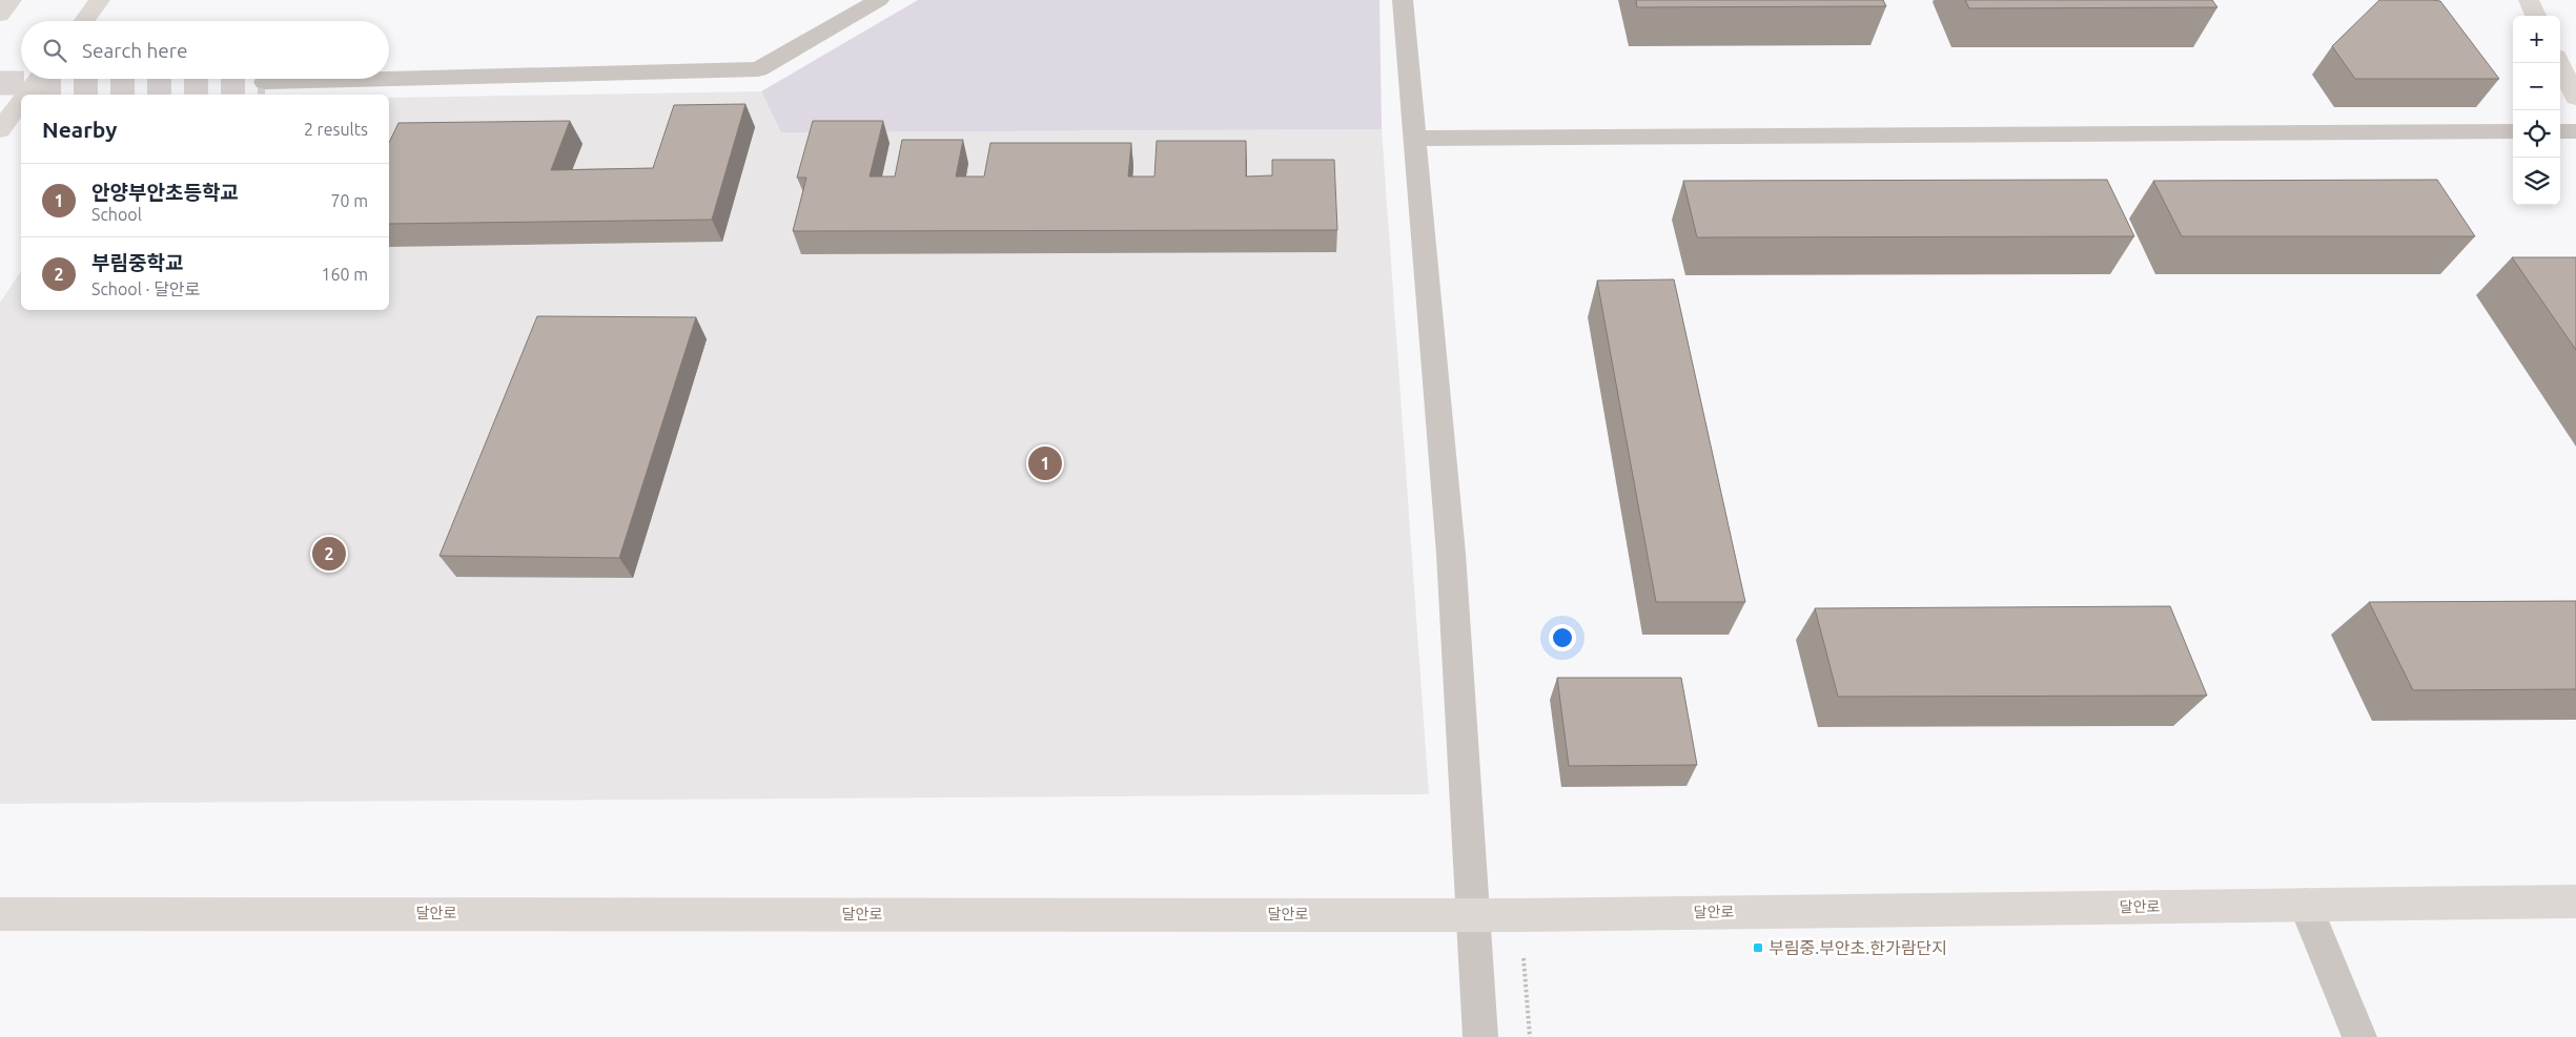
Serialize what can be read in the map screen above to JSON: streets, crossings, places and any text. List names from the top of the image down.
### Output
{
  "streets": {
    "street": ["달안로"]
  },
  "places": {
    "transit": ["부림중.부안초.한가람단지"]
  },
  "page": {
    "map_buttons": ["+", "−"],
    "search": "Search here",
    "heading": ["Nearby", "2 results"],
    "list": [
      {
        "mark": "1",
        "name": "안양부안초등학교",
        "note": "School",
        "value": "70 m"
      },
      {
        "mark": "2",
        "name": "부림중학교",
        "note": "School · 달안로",
        "value": "160 m"
      }
    ],
    "pins": ["1", "2"]
  }
}
